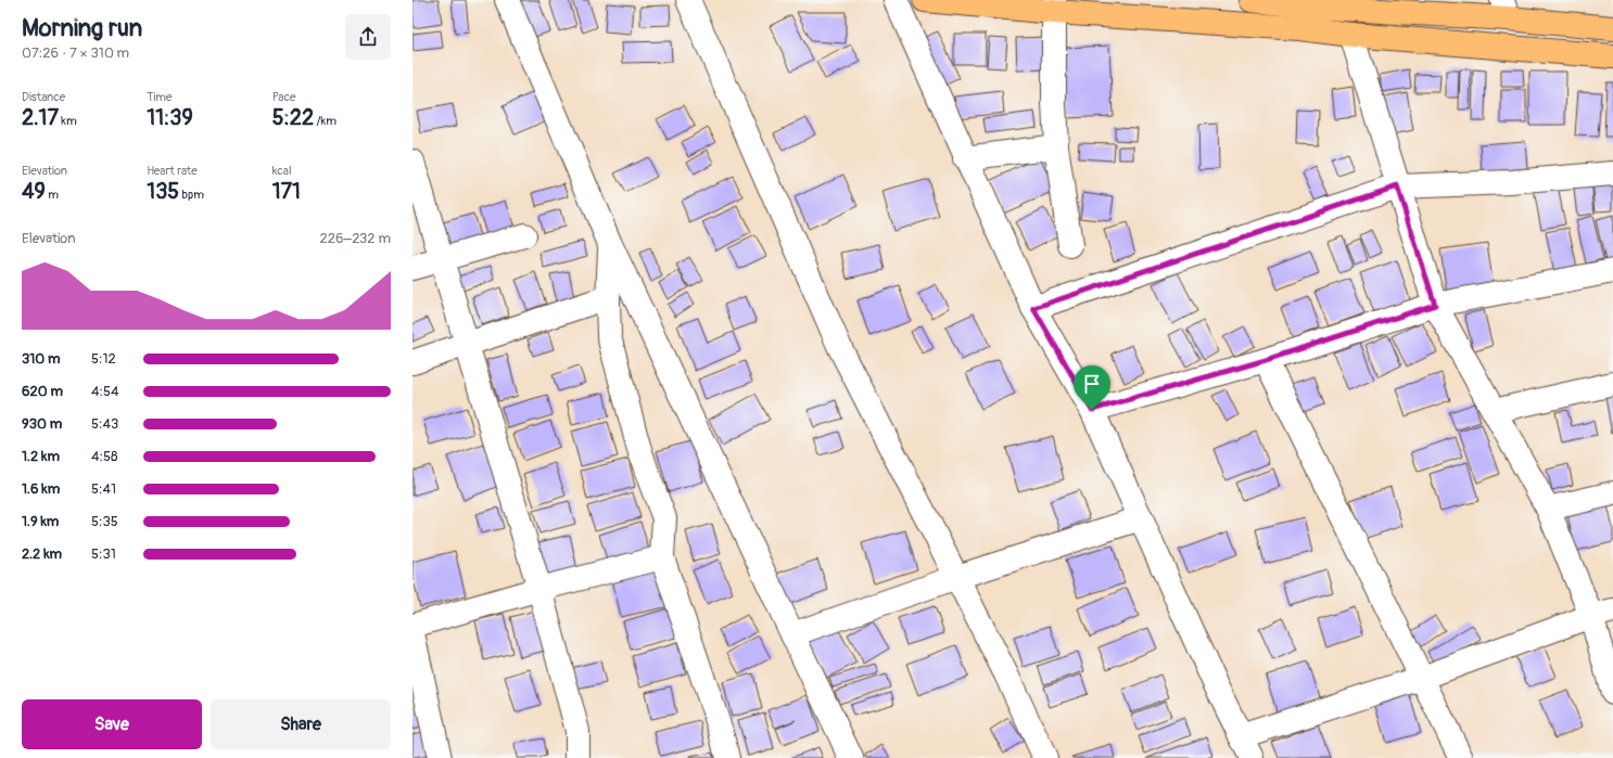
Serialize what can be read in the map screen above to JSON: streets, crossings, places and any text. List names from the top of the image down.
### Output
{
  "page": {
    "heading": ["Morning run", "07:26 · 7 × 310 m"],
    "stats": [
      ["Distance", "2.17 km"],
      ["Time", "11:39"],
      ["Pace", "5:22 /km"],
      ["Elevation", "49 m"],
      ["Heart rate", "135 bpm"],
      ["kcal", "171"]
    ],
    "chart": ["Elevation", "226–232 m"],
    "list": [
      {
        "name": "310 m",
        "note": "5:12"
      },
      {
        "name": "620 m",
        "note": "4:54"
      },
      {
        "name": "930 m",
        "note": "5:43"
      },
      {
        "name": "1.2 km",
        "note": "4:58"
      },
      {
        "name": "1.6 km",
        "note": "5:41"
      },
      {
        "name": "1.9 km",
        "note": "5:35"
      },
      {
        "name": "2.2 km",
        "note": "5:31"
      }
    ],
    "buttons": ["Save", "Share"]
  }
}
